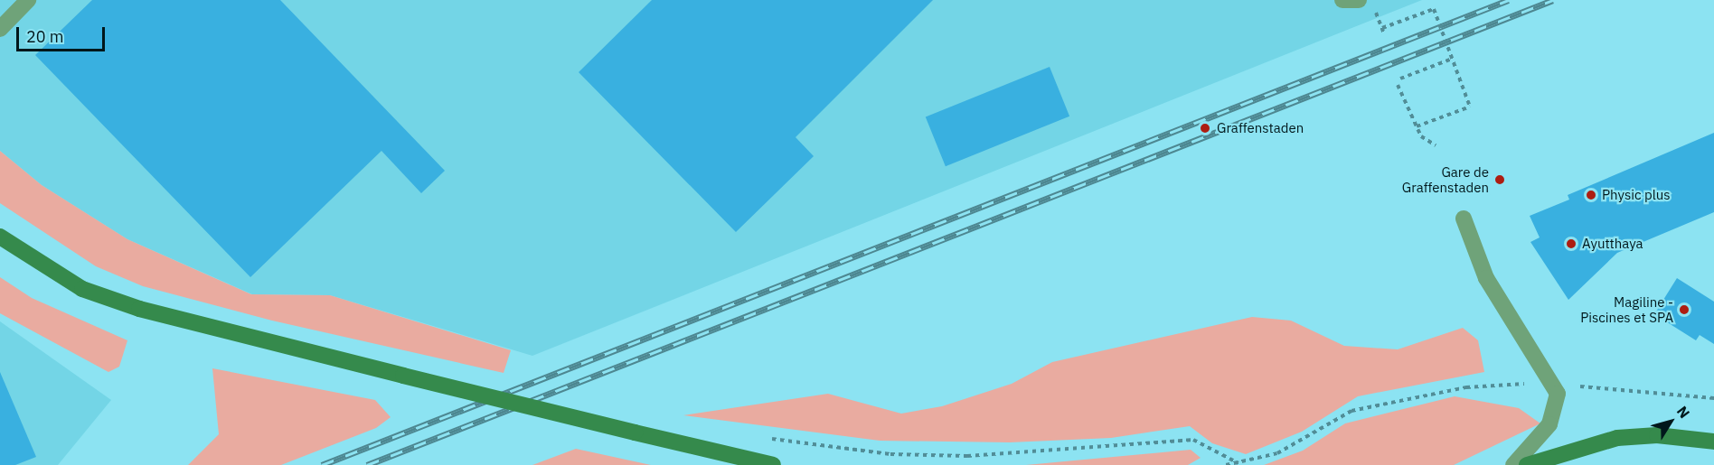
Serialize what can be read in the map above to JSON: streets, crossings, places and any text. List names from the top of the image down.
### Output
{
  "places": [
    "Graffenstaden",
    "Gare de Graffenstaden",
    "Physic plus",
    "Ayutthaya",
    "Magiline - Piscines et SPA"
  ],
  "scale_bar": "20 m",
  "north": "top right"
}
